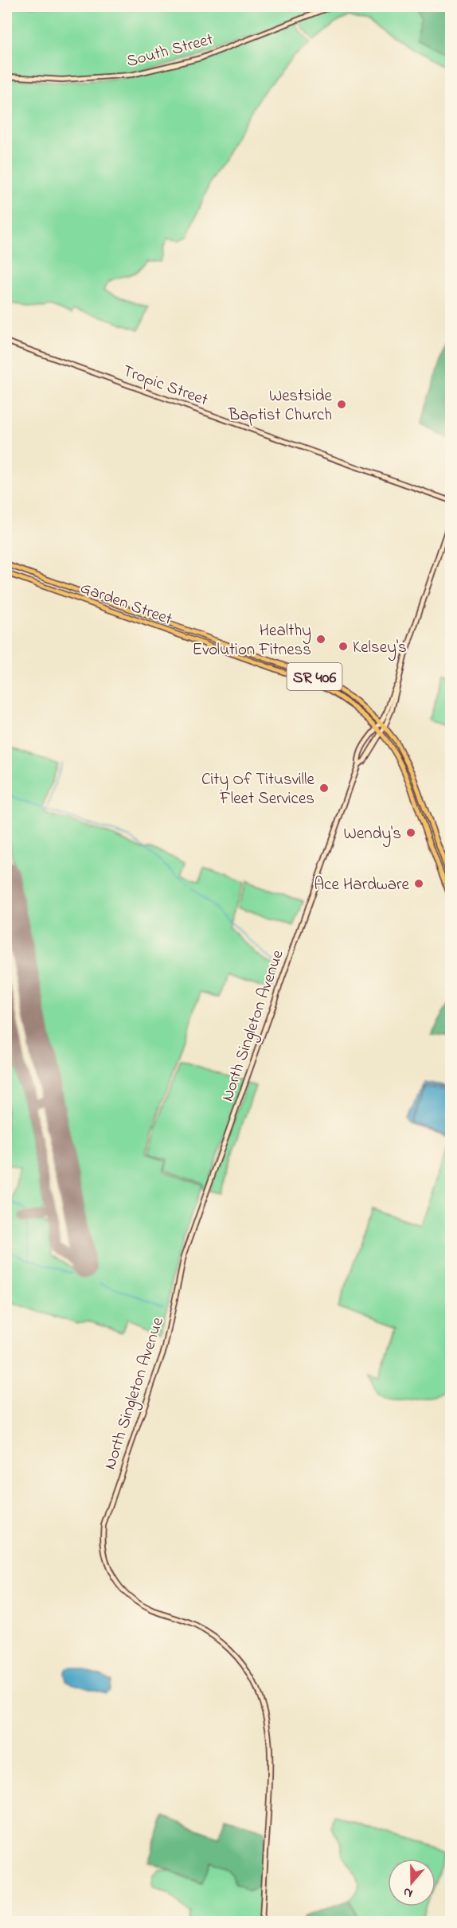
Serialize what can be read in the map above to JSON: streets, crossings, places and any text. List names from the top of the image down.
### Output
{
  "streets": {
    "main road": ["Garden Street", "SR 406"],
    "street": ["South Street", "Tropic Street", "North Singleton Avenue"]
  },
  "crossings": [
    ["Garden Street", "North Singleton Avenue"]
  ],
  "places": [
    "Westside Baptist Church",
    "Healthy Evolution Fitness",
    "Kelsey's",
    "City Of Titusville Fleet Services",
    "Wendy's",
    "Ace Hardware"
  ],
  "north": "bottom"
}
